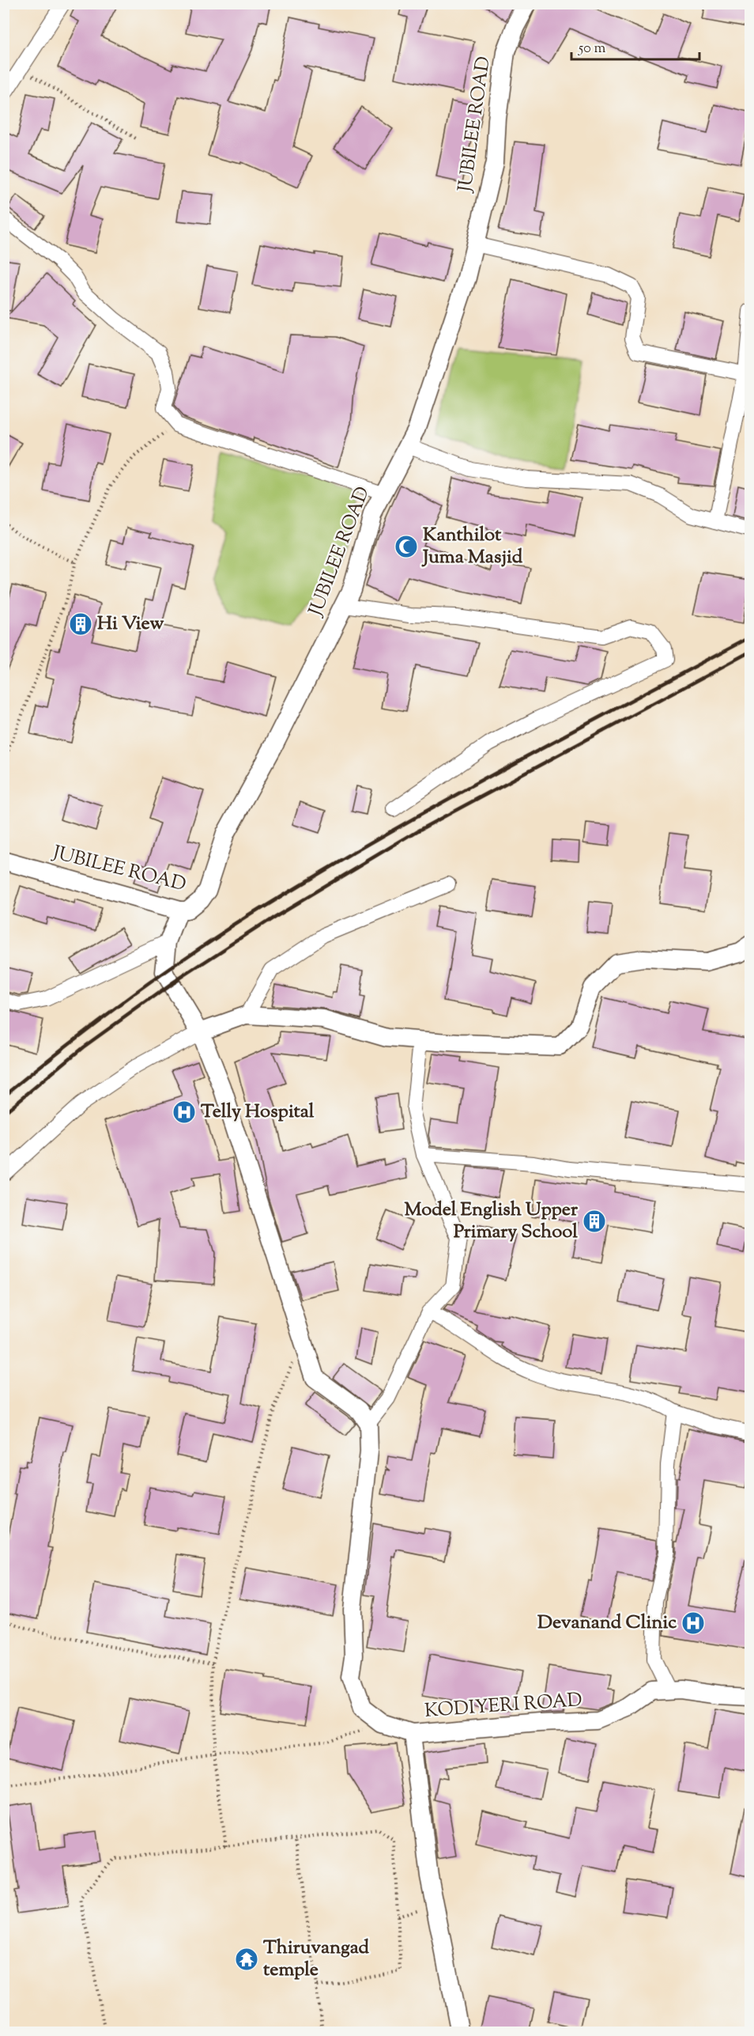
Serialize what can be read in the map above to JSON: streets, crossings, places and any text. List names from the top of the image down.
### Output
{
  "streets": {
    "street": ["JUBILEE ROAD", "KODIYERI ROAD"]
  },
  "places": {
    "mosque": ["Kanthilot Juma Masjid"],
    "building": ["Hi View", "Model English Upper Primary School"],
    "hospital": ["Telly Hospital", "Devanand Clinic"],
    "temple": ["Thiruvangad temple"]
  },
  "scale_bar": "50 m"
}
